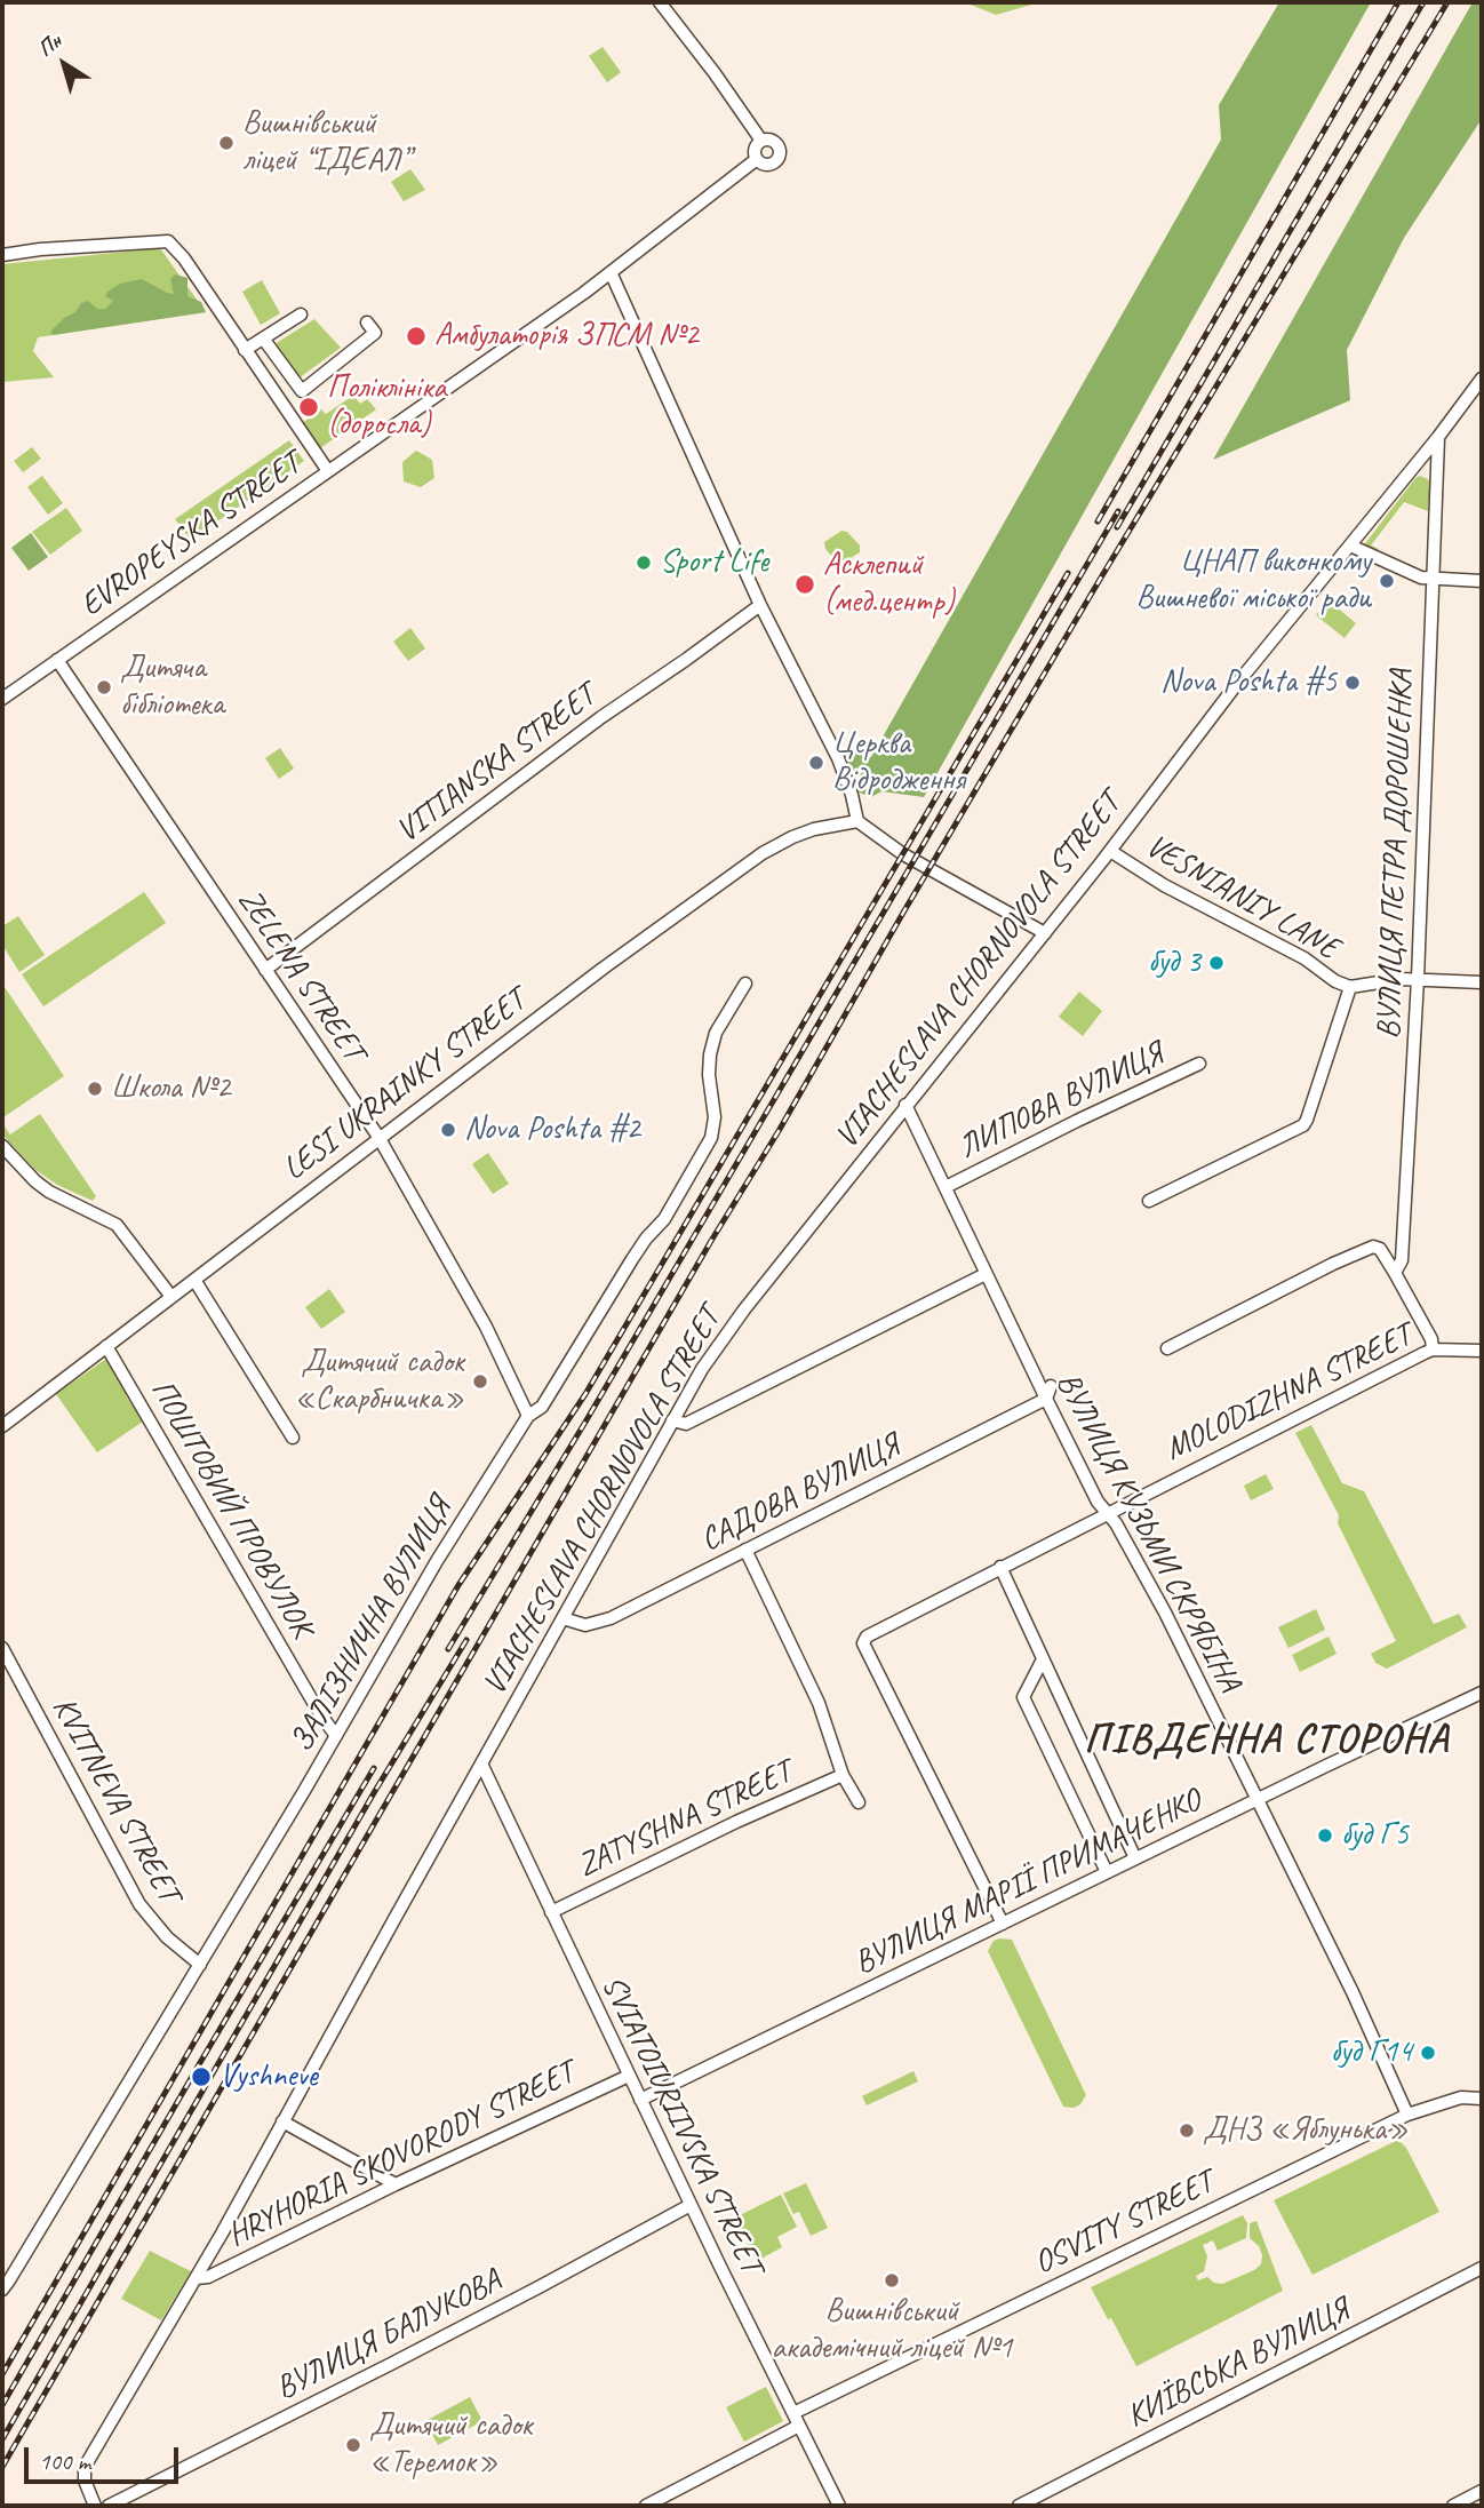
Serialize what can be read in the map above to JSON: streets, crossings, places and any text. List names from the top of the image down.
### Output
{
  "streets": {
    "street": [
      "EVROPEYSKA STREET",
      "VITIANSKA STREET",
      "ВУЛИЦЯ ПЕТРА ДОРОШЕНКА",
      "VESNIANIY LANE",
      "VIACHESLAVA CHORNOVOLA STREET",
      "ZELENA STREET",
      "LESI UKRAINKY STREET",
      "ЛИПОВА ВУЛИЦЯ",
      "MOLODIZHNA STREET",
      "САДОВА ВУЛИЦЯ",
      "ПОШТОВИЙ ПРОВУЛОК",
      "ВУЛИЦЯ КУЗЬМИ СКРЯБІНА",
      "ЗАЛІЗНИЧНА ВУЛИЦЯ",
      "KVITNEVA STREET",
      "ZATYSHNA STREET",
      "ВУЛИЦЯ МАРІЇ ПРИМАЧЕНКО",
      "SVIATOIURIIVSKA STREET",
      "HRYHORIA SKOVORODY STREET",
      "OSVITY STREET",
      "ВУЛИЦЯ БАЛУКОВА",
      "КИЇВСЬКА ВУЛИЦЯ"
    ]
  },
  "crossings": [
    ["EVROPEYSKA STREET", "ZELENA STREET"],
    ["VITIANSKA STREET", "ZELENA STREET"],
    ["ВУЛИЦЯ ПЕТРА ДОРОШЕНКА", "VIACHESLAVA CHORNOVOLA STREET"],
    ["VESNIANIY LANE", "VIACHESLAVA CHORNOVOLA STREET"],
    ["VIACHESLAVA CHORNOVOLA STREET", "САДОВА ВУЛИЦЯ"],
    ["VIACHESLAVA CHORNOVOLA STREET", "ВУЛИЦЯ КУЗЬМИ СКРЯБІНА"],
    ["VIACHESLAVA CHORNOVOLA STREET", "SVIATOIURIIVSKA STREET"],
    ["VIACHESLAVA CHORNOVOLA STREET", "HRYHORIA SKOVORODY STREET"],
    ["ZELENA STREET", "LESI UKRAINKY STREET"],
    ["ZELENA STREET", "ЗАЛІЗНИЧНА ВУЛИЦЯ"],
    ["LESI UKRAINKY STREET", "ПОШТОВИЙ ПРОВУЛОК"],
    ["ЛИПОВА ВУЛИЦЯ", "ВУЛИЦЯ КУЗЬМИ СКРЯБІНА"],
    ["MOLODIZHNA STREET", "ВУЛИЦЯ КУЗЬМИ СКРЯБІНА"],
    ["MOLODIZHNA STREET", "ВУЛИЦЯ МАРІЇ ПРИМАЧЕНКО"],
    ["САДОВА ВУЛИЦЯ", "ВУЛИЦЯ КУЗЬМИ СКРЯБІНА"],
    ["САДОВА ВУЛИЦЯ", "ZATYSHNA STREET"],
    ["ПОШТОВИЙ ПРОВУЛОК", "ЗАЛІЗНИЧНА ВУЛИЦЯ"],
    ["ВУЛИЦЯ КУЗЬМИ СКРЯБІНА", "ВУЛИЦЯ МАРІЇ ПРИМАЧЕНКО"],
    ["ВУЛИЦЯ КУЗЬМИ СКРЯБІНА", "OSVITY STREET"],
    ["ЗАЛІЗНИЧНА ВУЛИЦЯ", "KVITNEVA STREET"],
    ["ZATYSHNA STREET", "SVIATOIURIIVSKA STREET"],
    ["ВУЛИЦЯ МАРІЇ ПРИМАЧЕНКО", "SVIATOIURIIVSKA STREET"],
    ["SVIATOIURIIVSKA STREET", "HRYHORIA SKOVORODY STREET"],
    ["SVIATOIURIIVSKA STREET", "OSVITY STREET"],
    ["SVIATOIURIIVSKA STREET", "ВУЛИЦЯ БАЛУКОВА"]
  ],
  "districts": ["ПІВДЕННА СТОРОНА"],
  "places": [
    "Вишнівський ліцей “ІДЕАЛ”",
    "Амбулаторія ЗПСМ №2",
    "Поліклініка (доросла)",
    "Sport Life",
    "ЦНАП виконкому Вишневої міської ради",
    "Асклепий (мед.центр)",
    "Nova Poshta #5",
    "Дитяча бібліотека",
    "Церква Відродження",
    "буд 3",
    "Школа №2",
    "Nova Poshta #2",
    "Дитячий садок «Скарбничка»",
    "буд Г5",
    "буд Г14",
    "Vyshneve",
    "ДНЗ «Яблунька»",
    "Вишнівський академічний ліцей №1",
    "Дитячий садок «Теремок»"
  ],
  "scale_bar": "100 m",
  "north": "top left"
}
